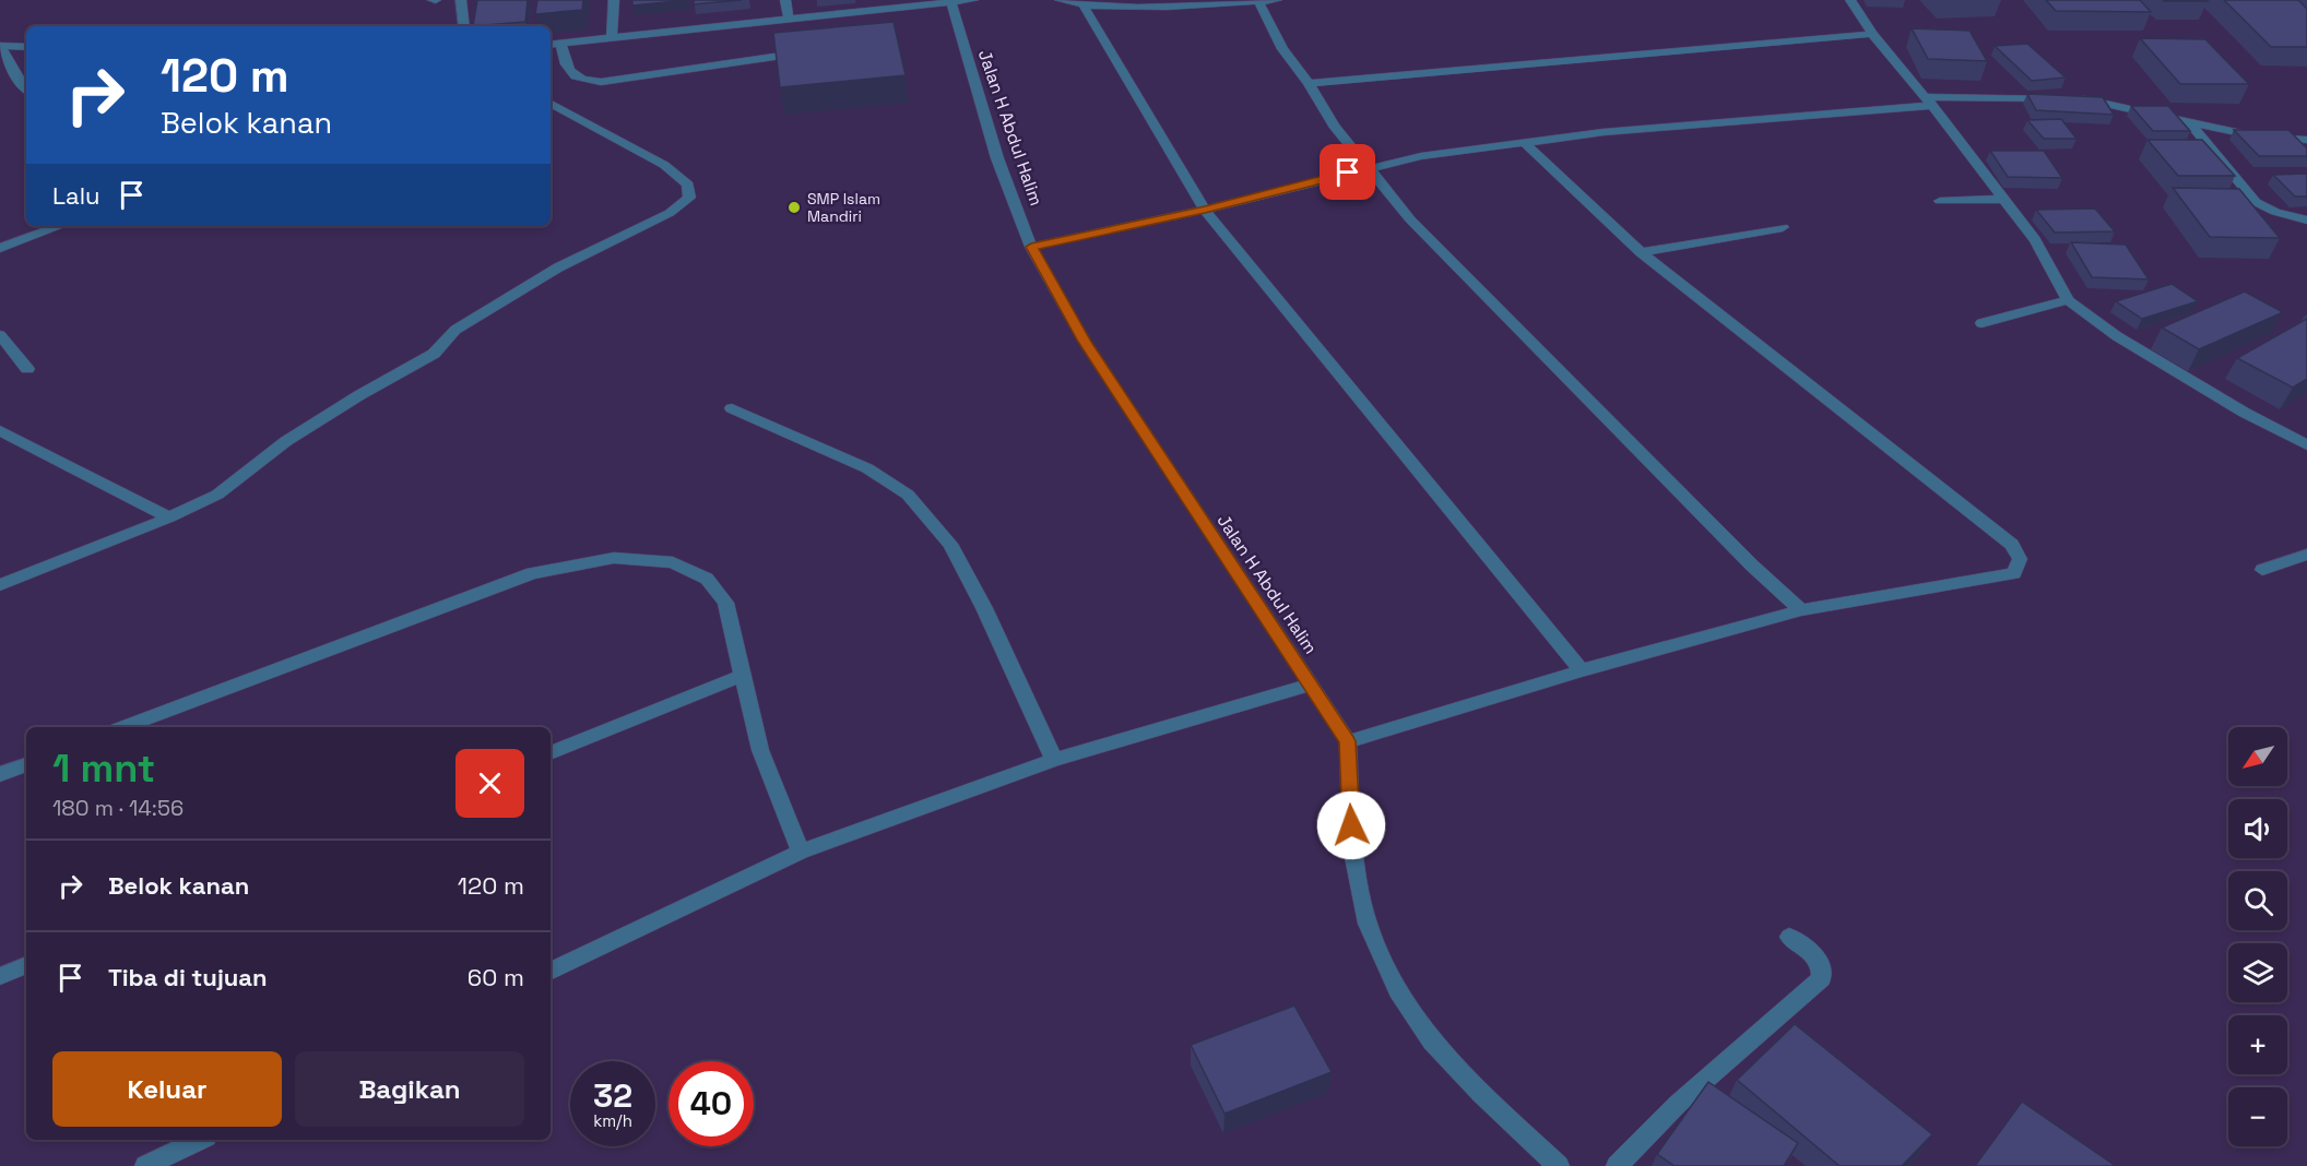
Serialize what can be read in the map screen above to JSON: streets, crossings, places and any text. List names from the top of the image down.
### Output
{
  "streets": {
    "street": ["Jalan H Abdul Halim"]
  },
  "places": ["SMP Islam Mandiri"],
  "north": "bottom left",
  "page": {
    "turn": ["120 m", "Belok kanan"],
    "then": "Lalu",
    "map_buttons": ["+", "−"],
    "heading": ["1 mnt", "180 m · 14:56"],
    "list": [
      {
        "name": "Belok kanan",
        "value": "120 m"
      },
      {
        "name": "Tiba di tujuan",
        "value": "60 m"
      }
    ],
    "buttons": ["Keluar", "Bagikan"],
    "speed": "32 km/h",
    "limit": "40"
  }
}
